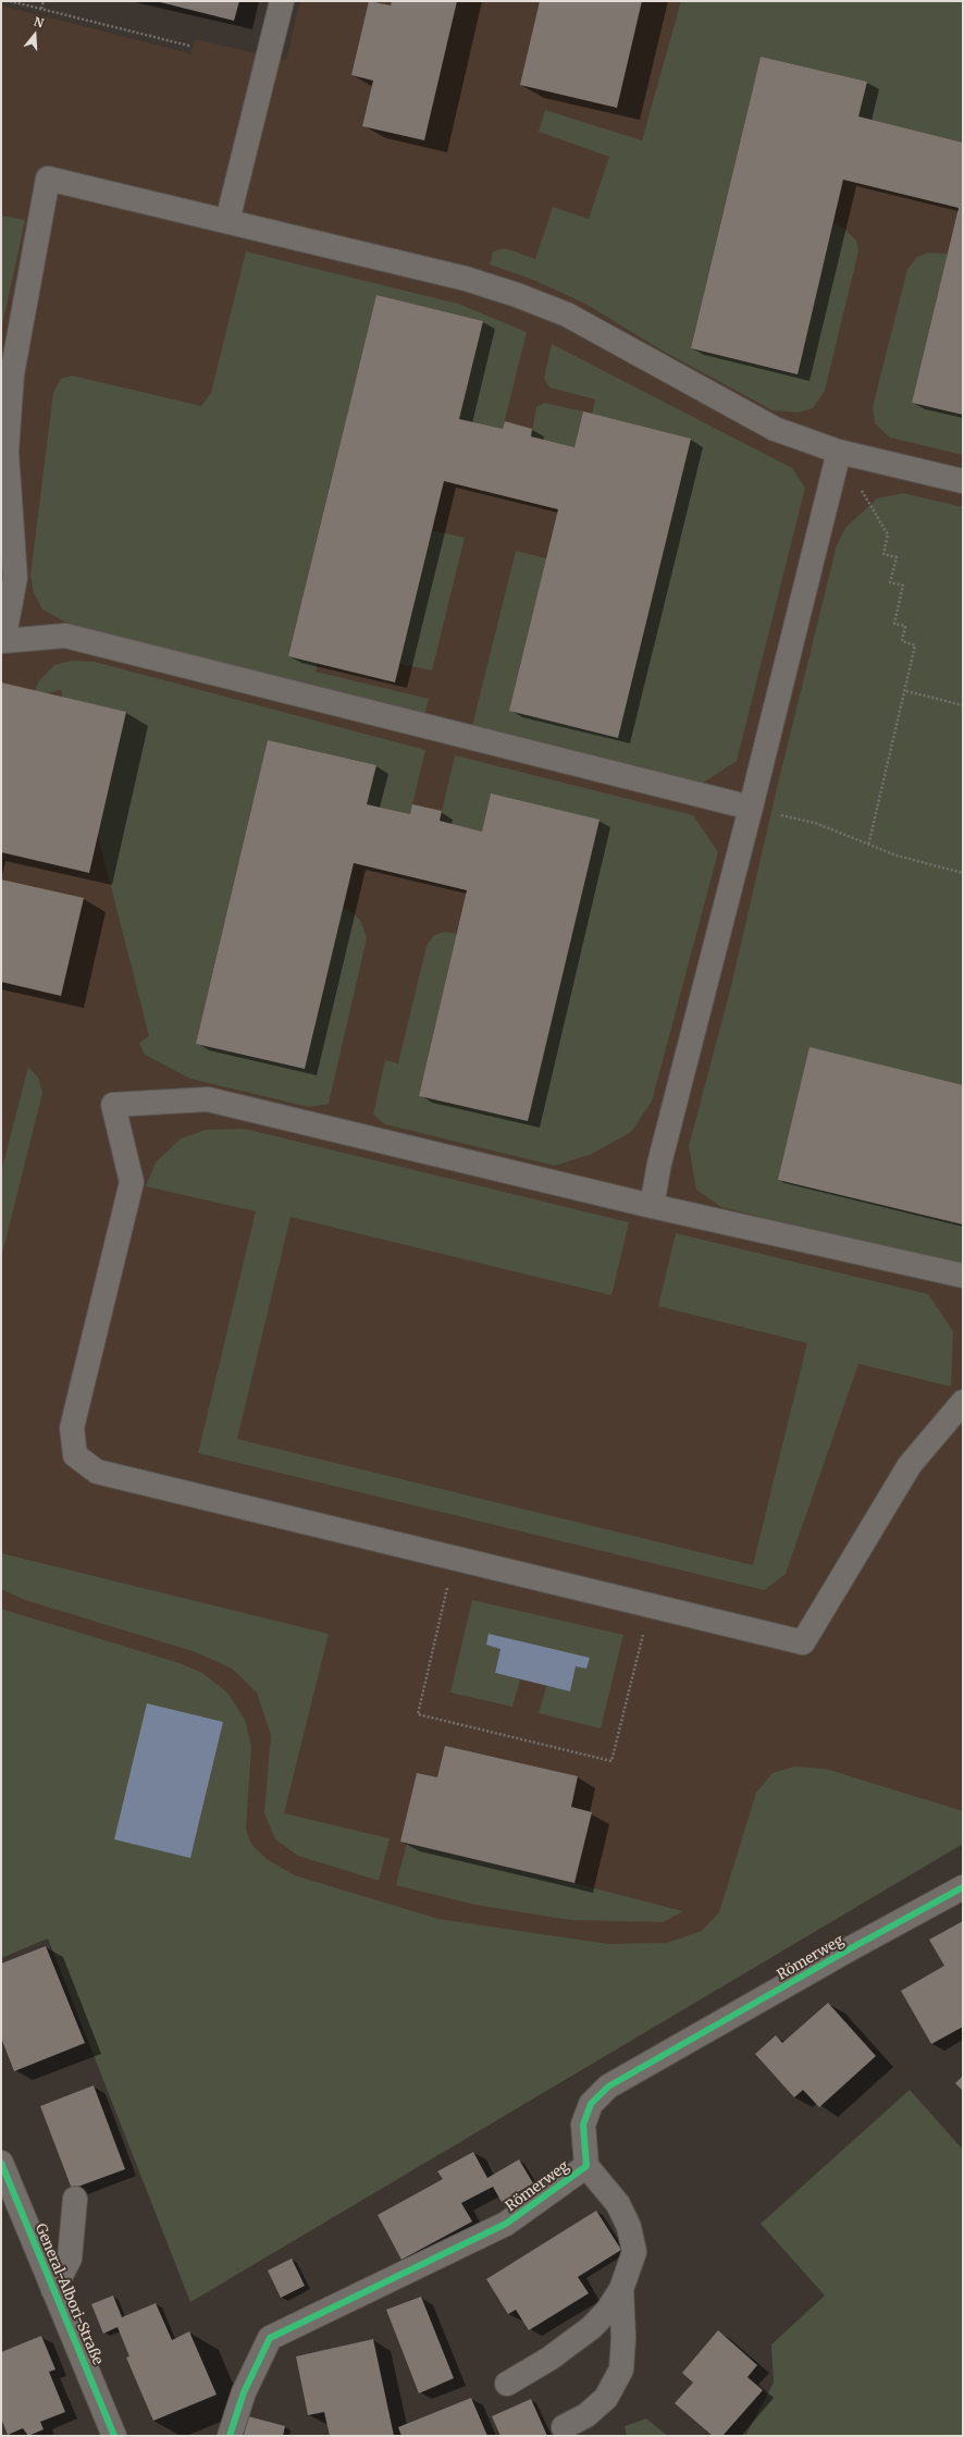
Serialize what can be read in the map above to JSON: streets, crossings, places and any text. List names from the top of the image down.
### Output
{
  "streets": {
    "street": ["Römerweg", "General-Albori-Straße"]
  },
  "north": "top"
}
